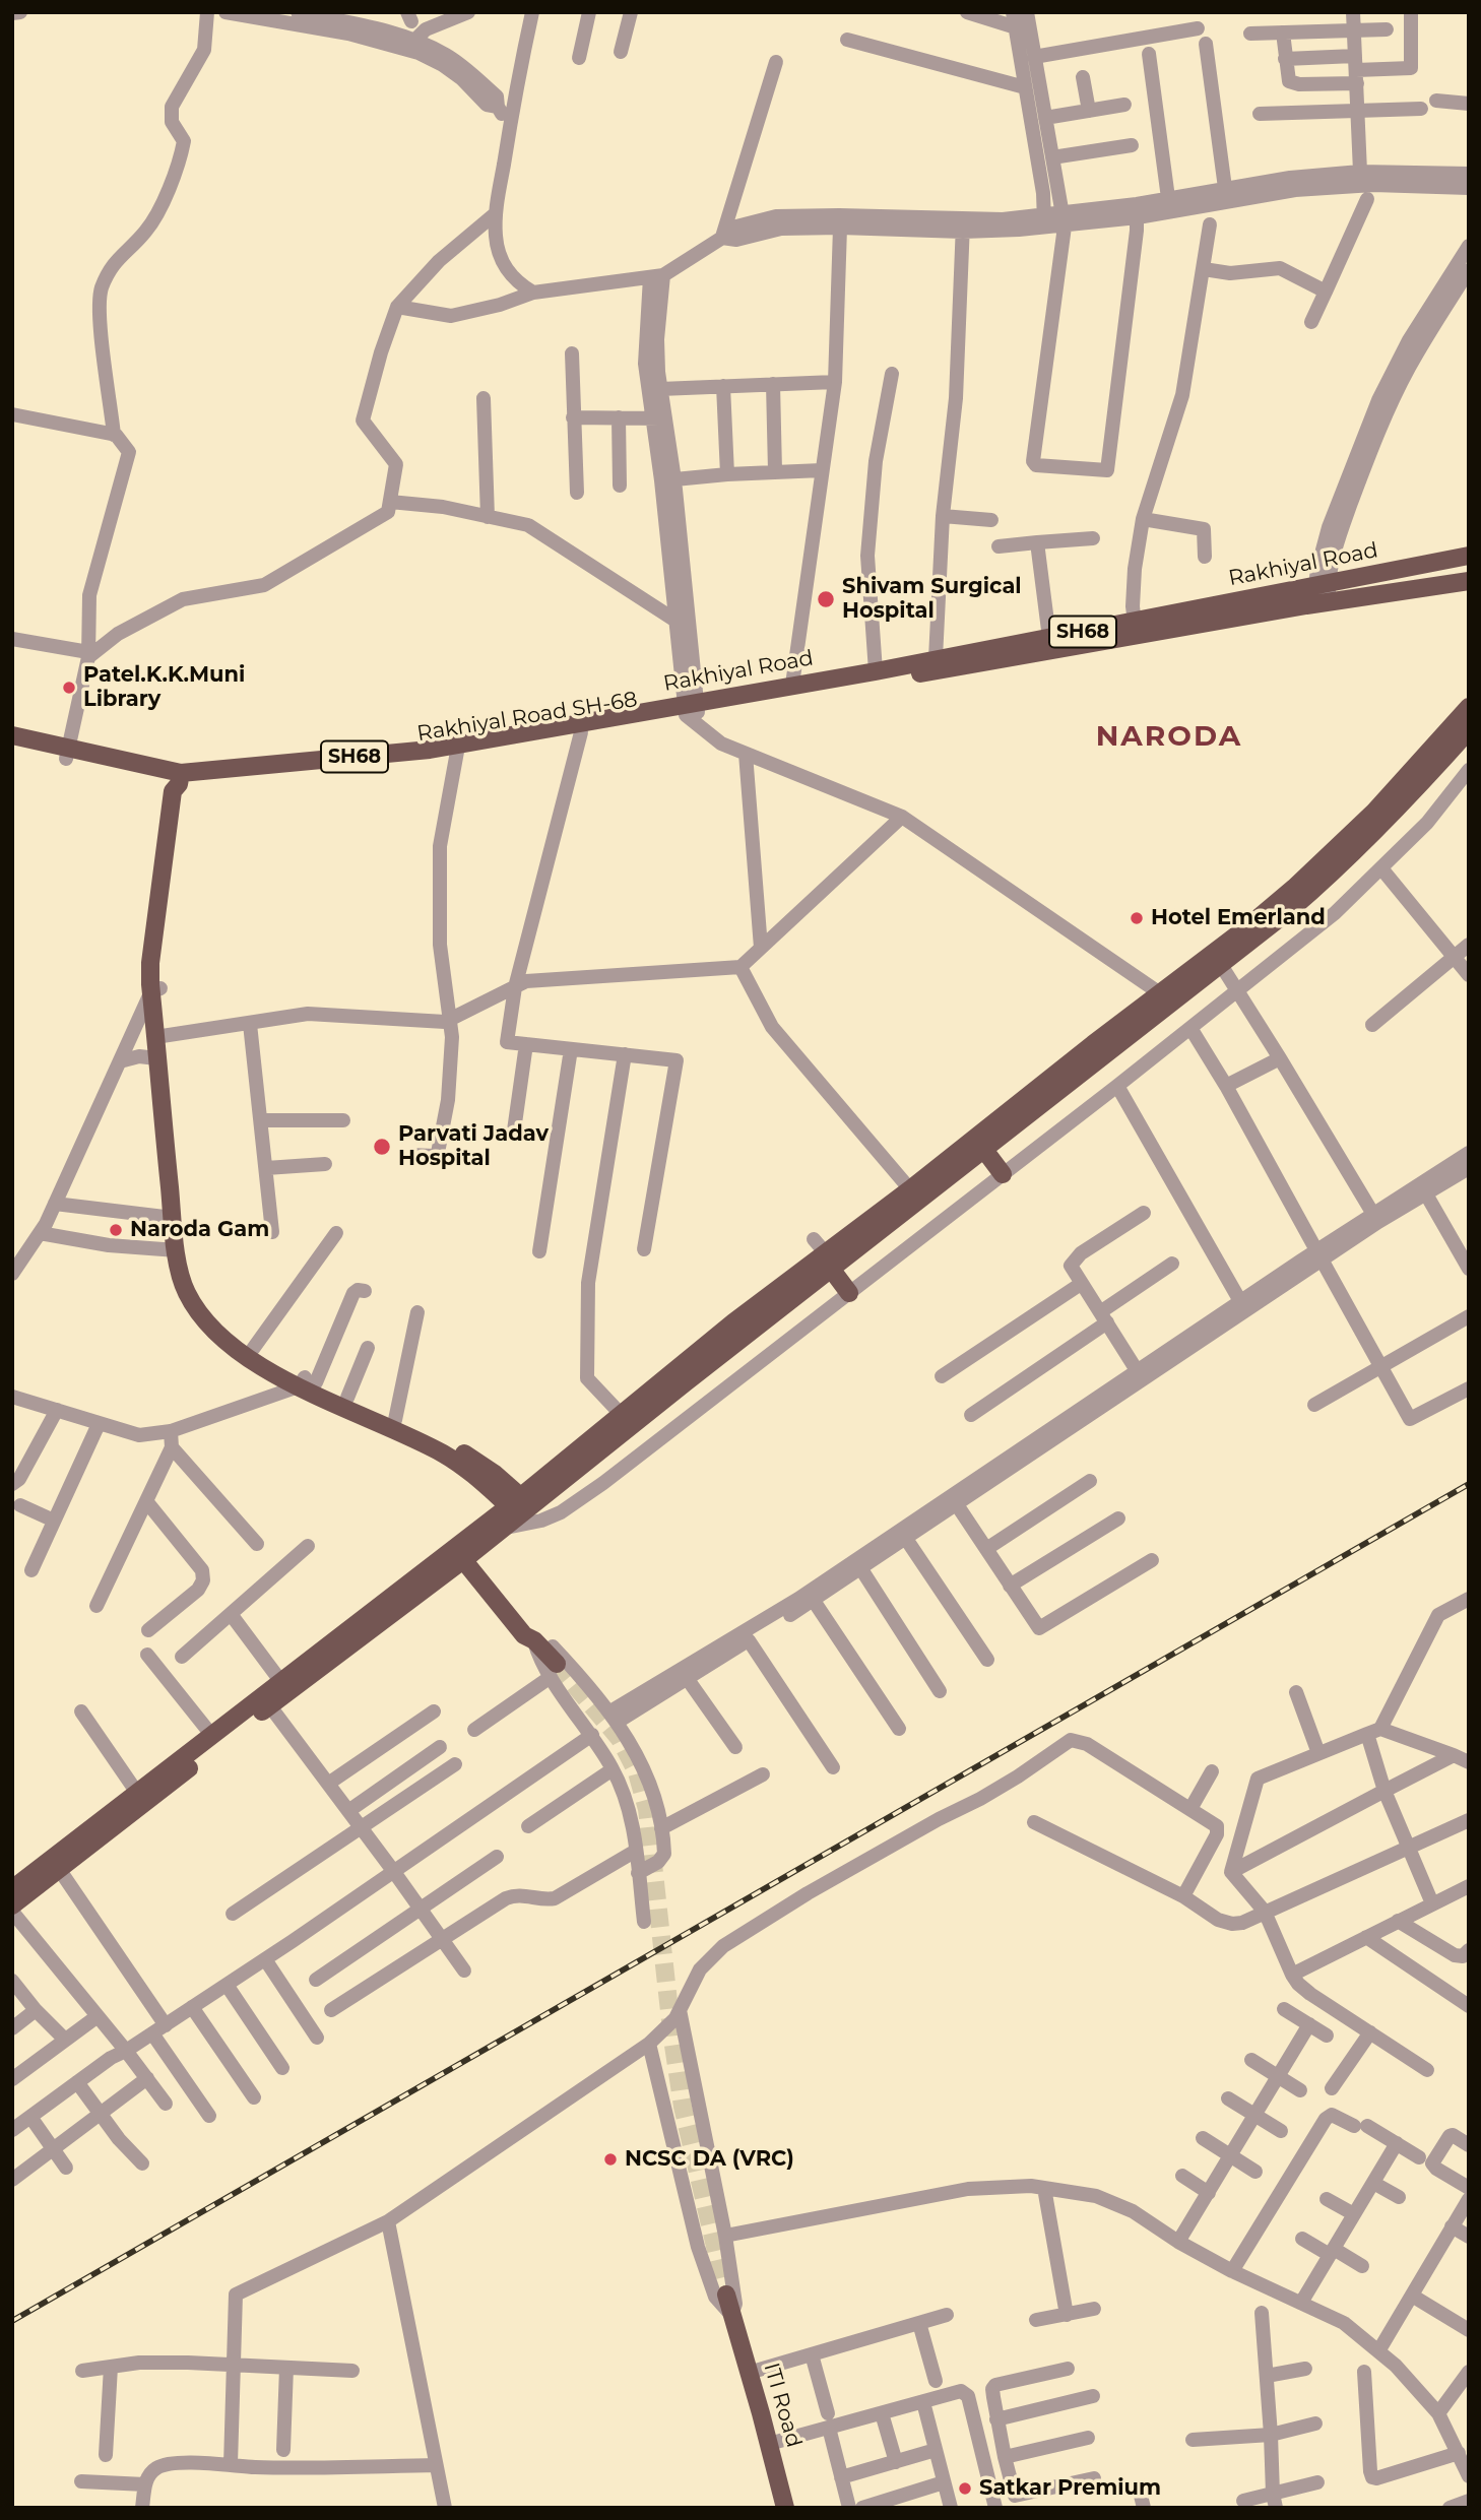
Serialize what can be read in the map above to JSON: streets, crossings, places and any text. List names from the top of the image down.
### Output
{
  "streets": {
    "main road": [
      "Rakhiyal Road",
      "SH68",
      "Rakhiyal Road SH-68",
      "ITI Road"
    ]
  },
  "crossings": [
    ["Rakhiyal Road", "Rakhiyal Road SH-68"],
    ["SH68", "Rakhiyal Road SH-68"]
  ],
  "districts": ["NARODA"],
  "places": [
    "Shivam Surgical Hospital",
    "Patel.K.K.Muni Library",
    "Hotel Emerland",
    "Parvati Jadav Hospital",
    "Naroda Gam",
    "NCSC DA (VRC)",
    "Satkar Premium"
  ]
}
